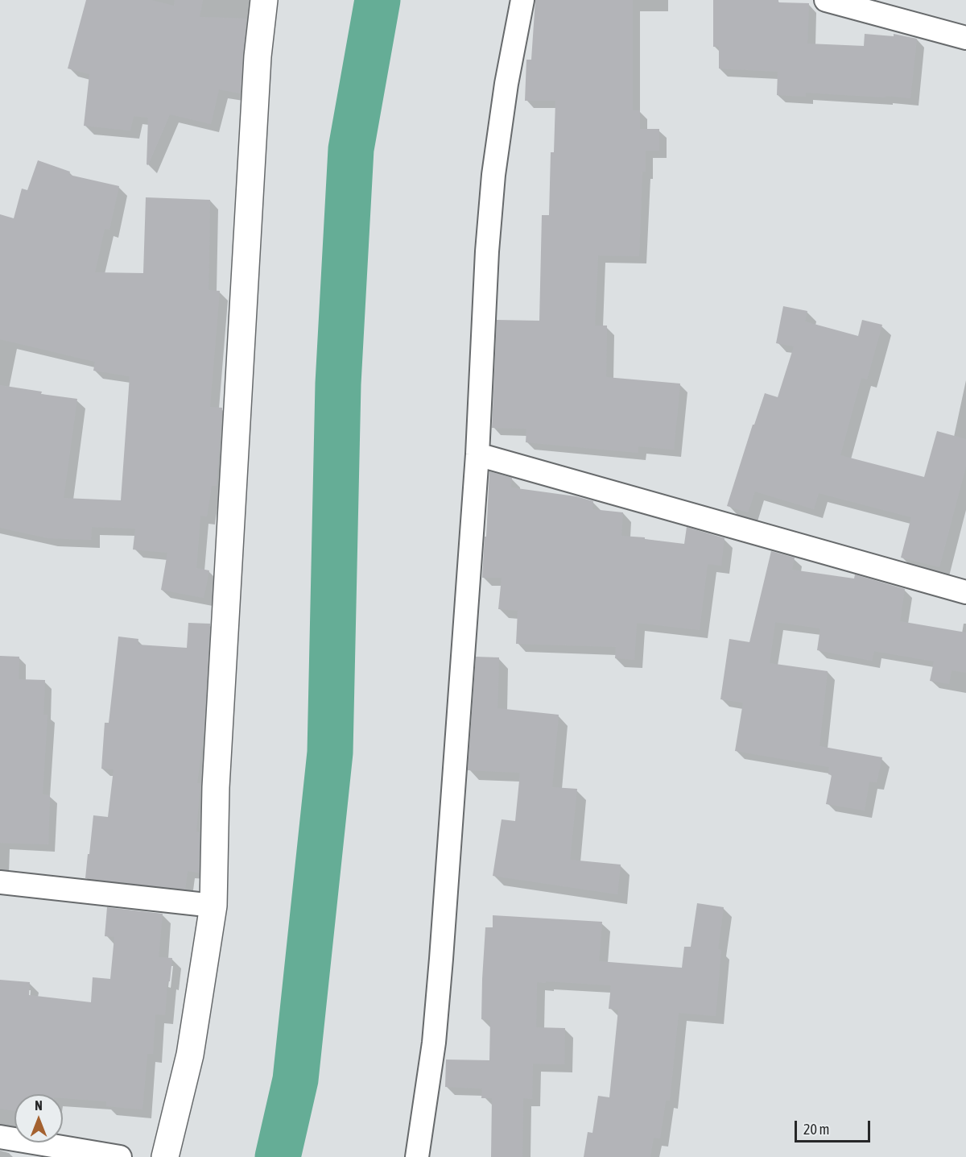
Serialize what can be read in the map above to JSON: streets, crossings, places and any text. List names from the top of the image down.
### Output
{
  "scale_bar": "20 m",
  "north": "top"
}
